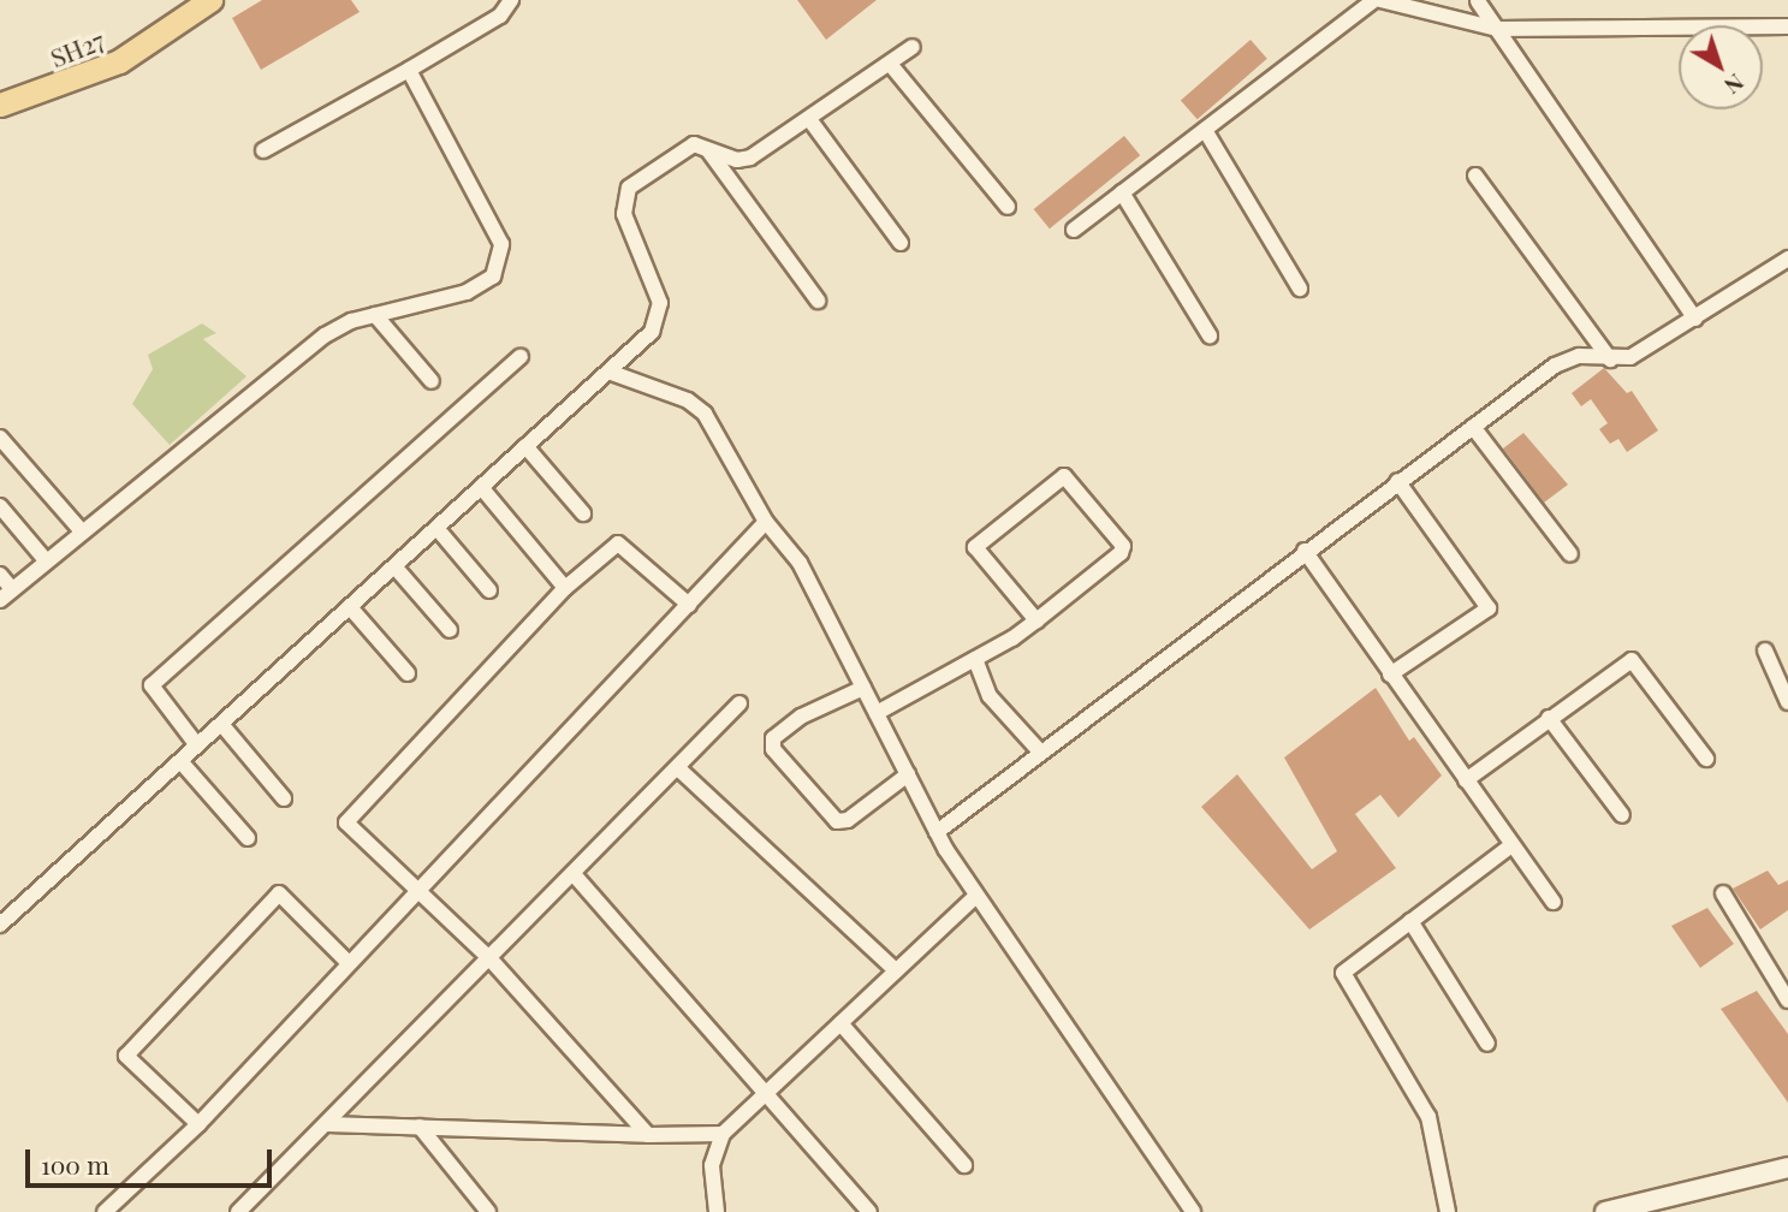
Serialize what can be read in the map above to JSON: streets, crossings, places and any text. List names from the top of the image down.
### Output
{
  "streets": {
    "main road": ["SH27"]
  },
  "scale_bar": "100 m",
  "north": "bottom right"
}
